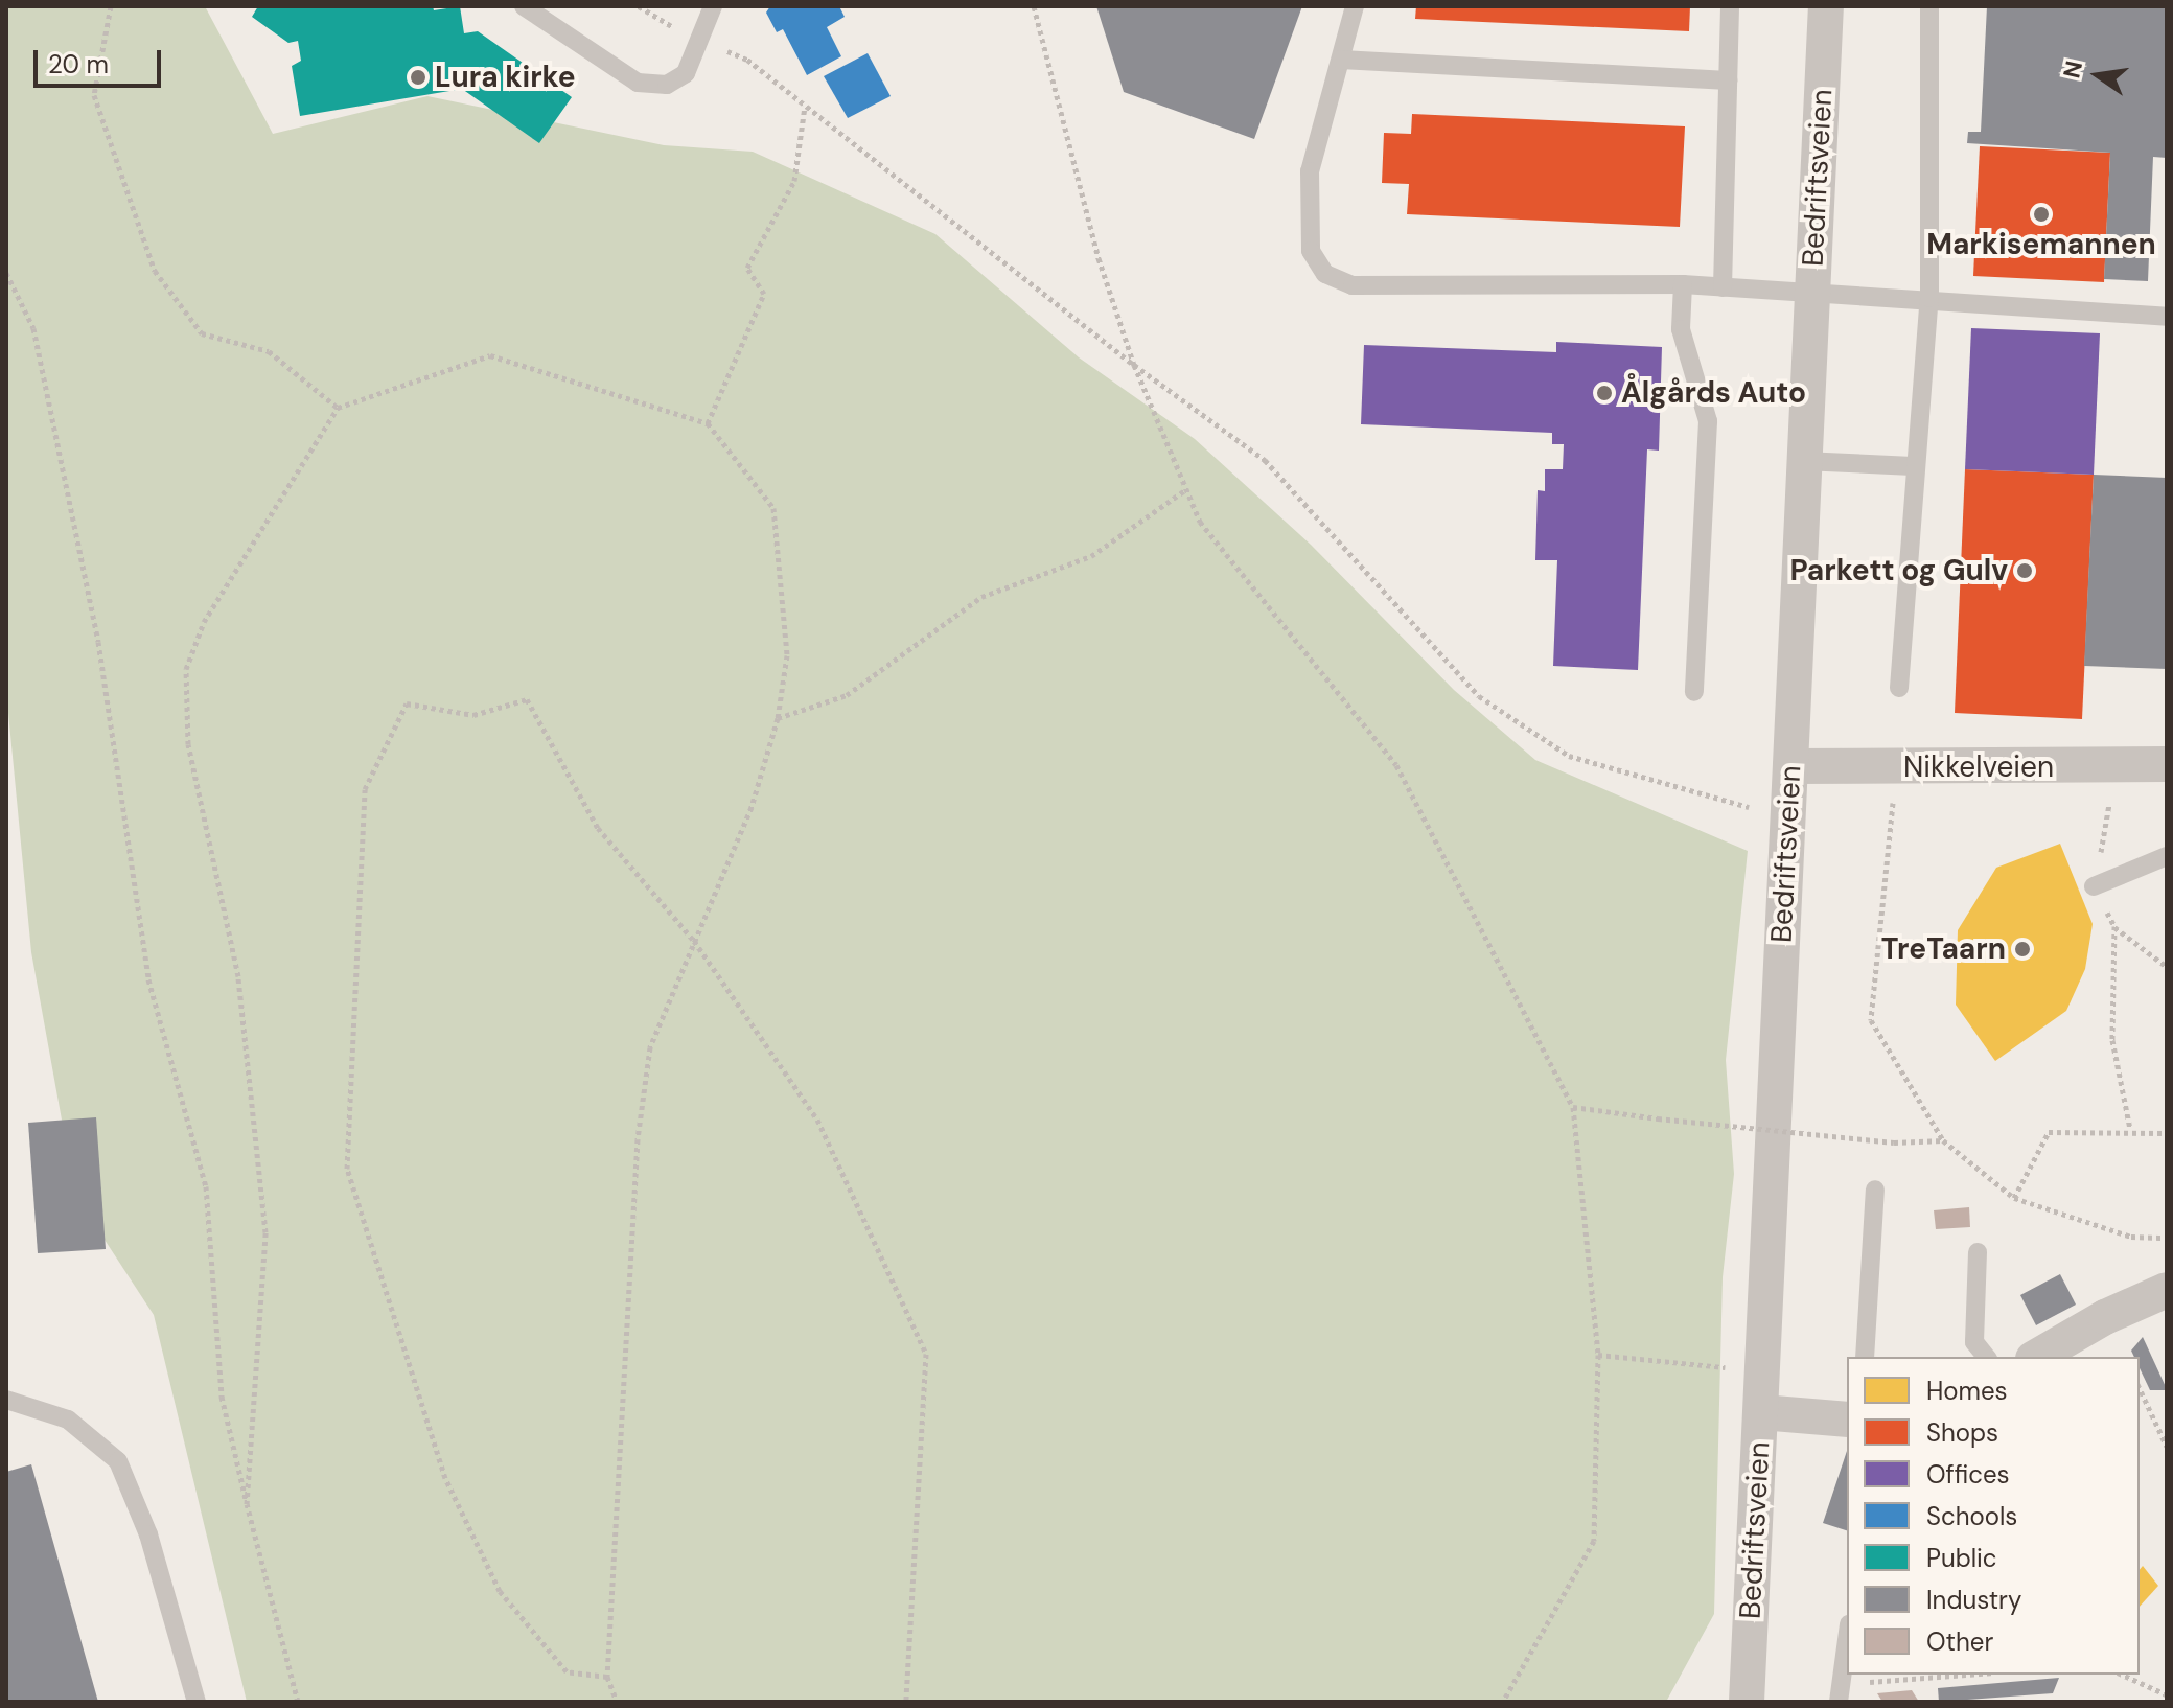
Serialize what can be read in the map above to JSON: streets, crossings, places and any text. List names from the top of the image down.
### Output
{
  "streets": {
    "street": ["Bedriftsveien", "Nikkelveien"]
  },
  "crossings": [
    ["Bedriftsveien", "Nikkelveien"]
  ],
  "places": [
    "Lura kirke",
    "Markisemannen",
    "Ålgårds Auto",
    "Parkett og Gulv",
    "TreTaarn"
  ],
  "legend": [
    "Homes",
    "Shops",
    "Offices",
    "Schools",
    "Public",
    "Industry",
    "Other"
  ],
  "scale_bar": "20 m",
  "north": "left"
}
